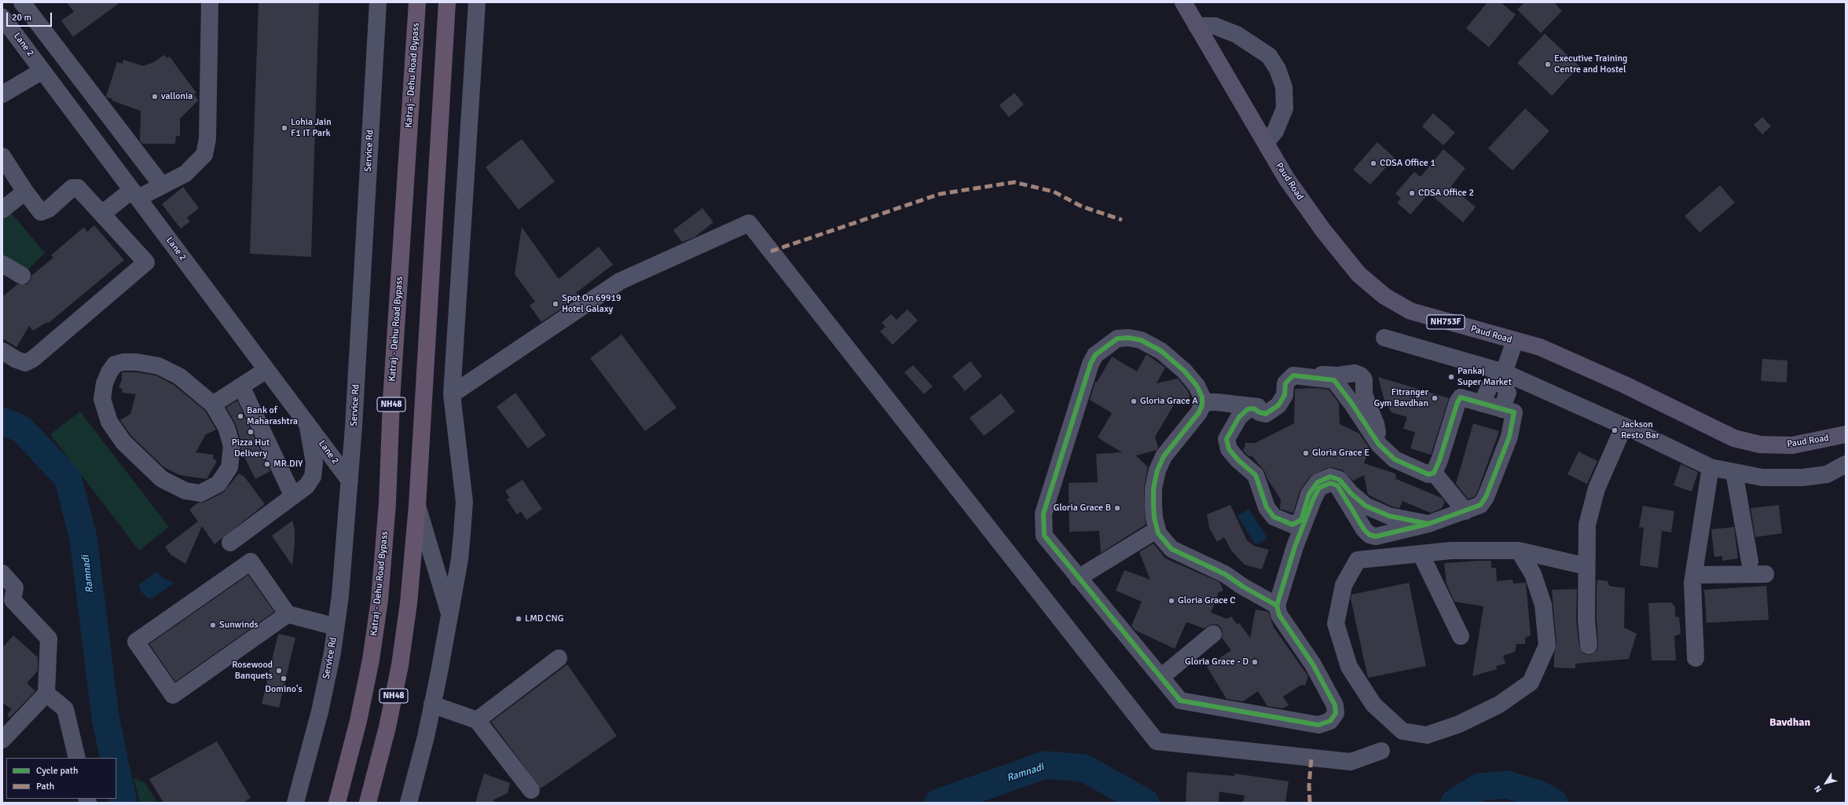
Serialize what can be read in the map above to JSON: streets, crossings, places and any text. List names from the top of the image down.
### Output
{
  "streets": {
    "highway": ["Katraj - Dehu Road Bypass", "NH48"],
    "main road": ["Paud Road", "NH753F"],
    "street": ["Lane 2", "Service Rd"]
  },
  "crossings": [
    ["Lane 2", "Service Rd"]
  ],
  "districts": ["Bavdhan"],
  "water": ["Ramnadi"],
  "places": [
    "Executive Training Centre and Hostel",
    "vallonia",
    "Lohia Jain F1 IT Park",
    "CDSA Office 1",
    "CDSA Office 2",
    "Spot On 69919 Hotel Galaxy",
    "Pankaj Super Market",
    "Fitranger Gym Bavdhan",
    "Gloria Grace A",
    "Bank of Maharashtra",
    "Jackson Resto Bar",
    "Pizza Hut Delivery",
    "Gloria Grace E",
    "MR.DIY",
    "Gloria Grace B",
    "Gloria Grace C",
    "LMD CNG",
    "Sunwinds",
    "Gloria Grace - D",
    "Rosewood Banquets",
    "Domino's"
  ],
  "legend": ["Cycle path", "Path"],
  "scale_bar": "20 m",
  "north": "bottom left"
}
